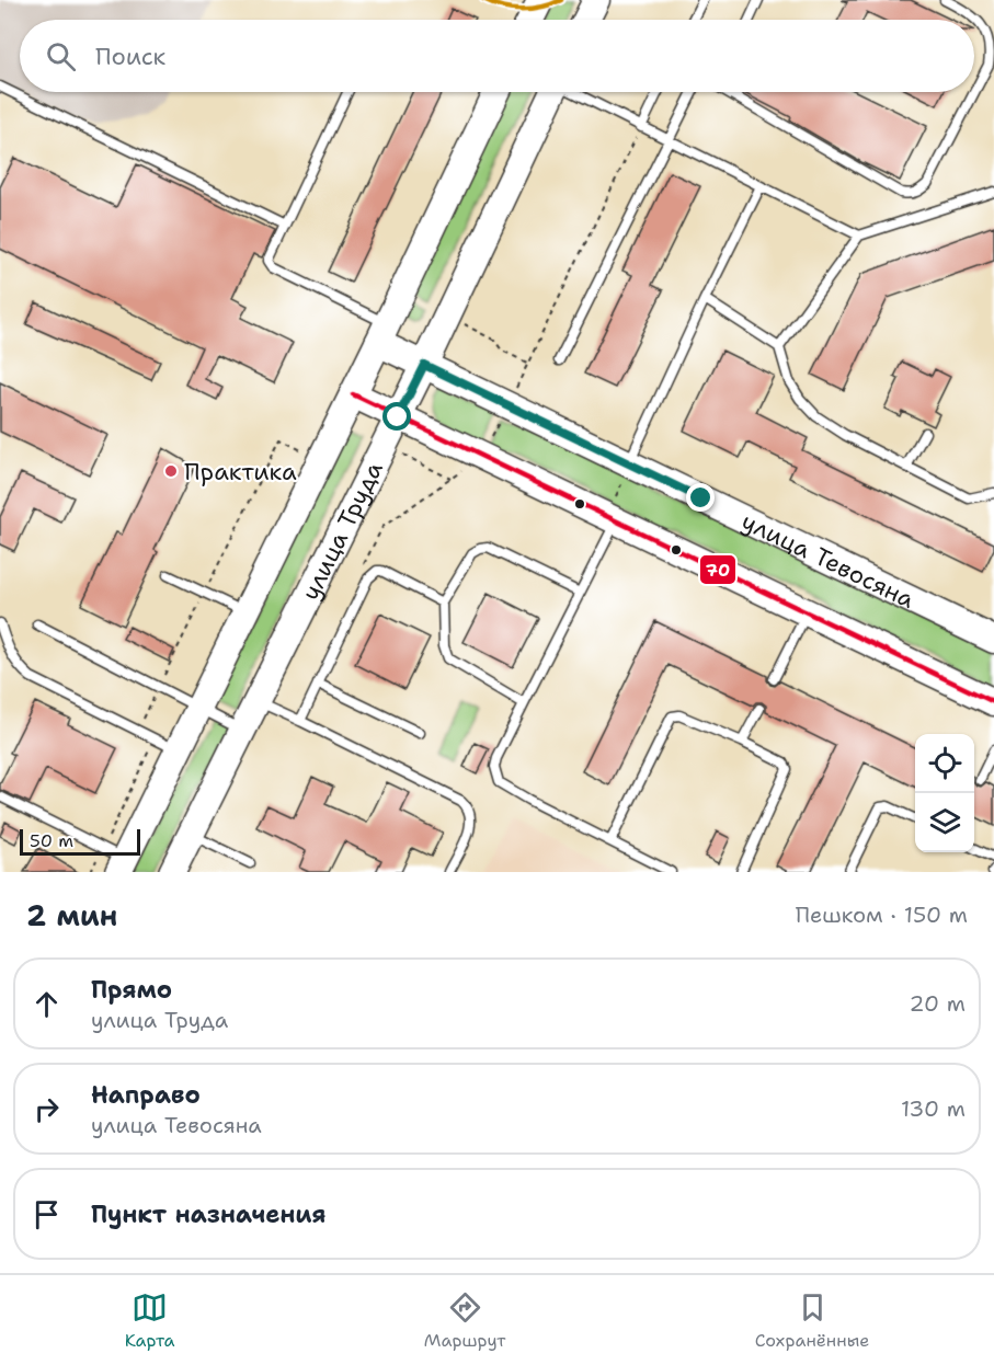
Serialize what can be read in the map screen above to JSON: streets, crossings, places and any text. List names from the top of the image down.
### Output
{
  "streets": {
    "main road": ["улица Труда", "улица Тевосяна"]
  },
  "crossings": [
    ["улица Труда", "улица Тевосяна"]
  ],
  "places": ["Практика"],
  "lines": ["transit line 70"],
  "scale_bar": "50 m",
  "page": {
    "search": "Поиск",
    "scale": "50 m",
    "heading": ["2 мин", "Пешком · 150 m"],
    "list": [
      ["Прямо", "улица Труда", "20 m"],
      ["Направо", "улица Тевосяна", "130 m"],
      "Пункт назначения"
    ],
    "nav": ["Карта", "Маршрут", "Сохранённые"]
  }
}
